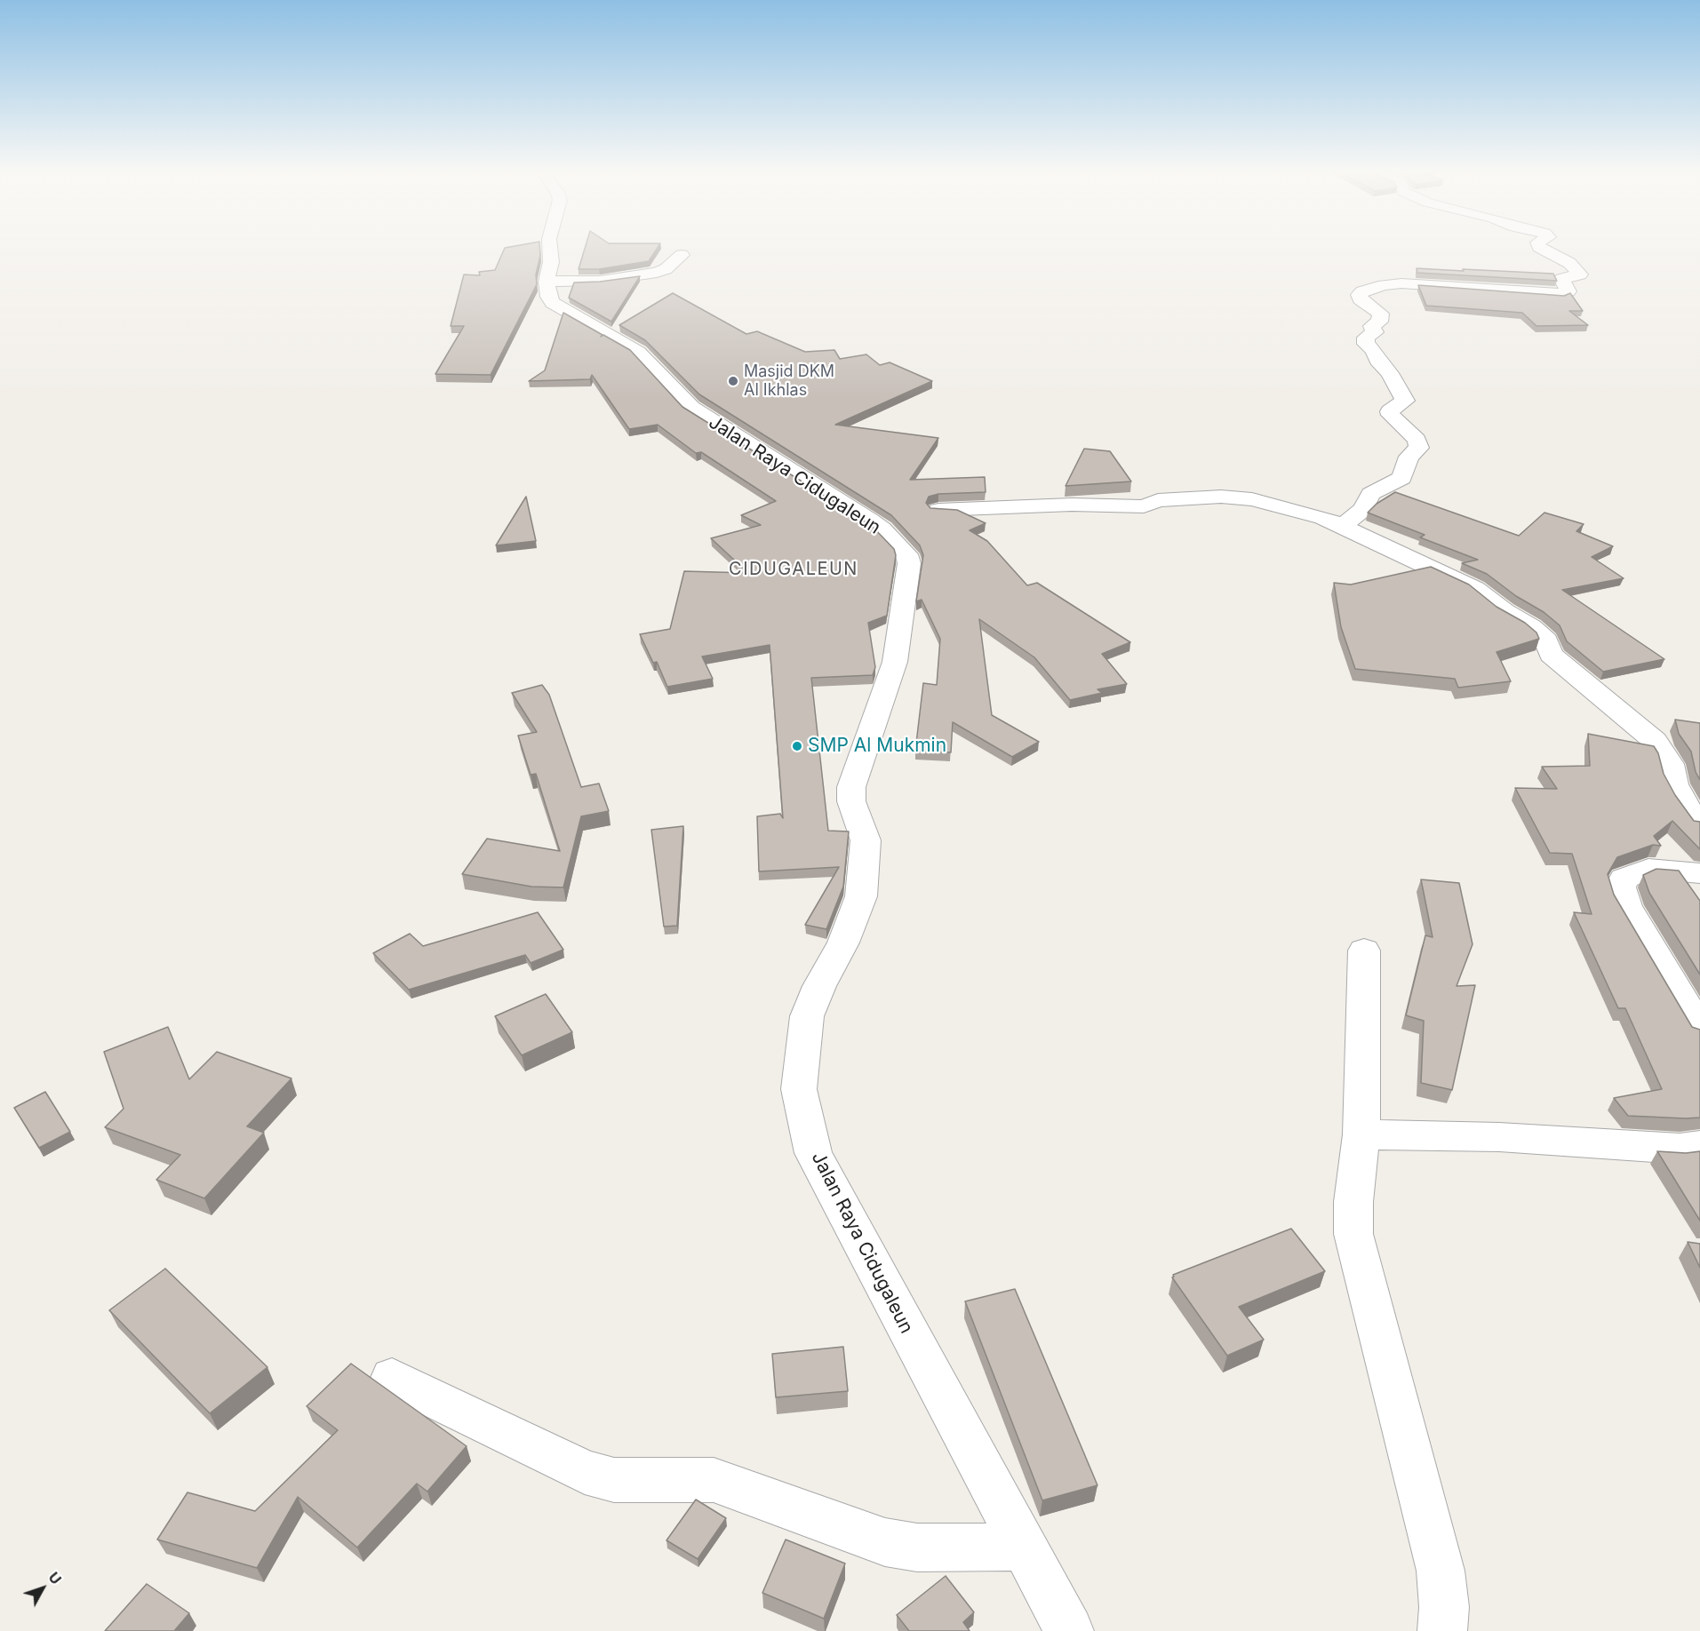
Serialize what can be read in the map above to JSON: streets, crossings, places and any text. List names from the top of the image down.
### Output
{
  "streets": {
    "street": ["Jalan Raya Cidugaleun"]
  },
  "districts": ["CIDUGALEUN"],
  "places": ["Masjid DKM Al Ikhlas", "SMP Al Mukmin"],
  "north": "top right"
}
